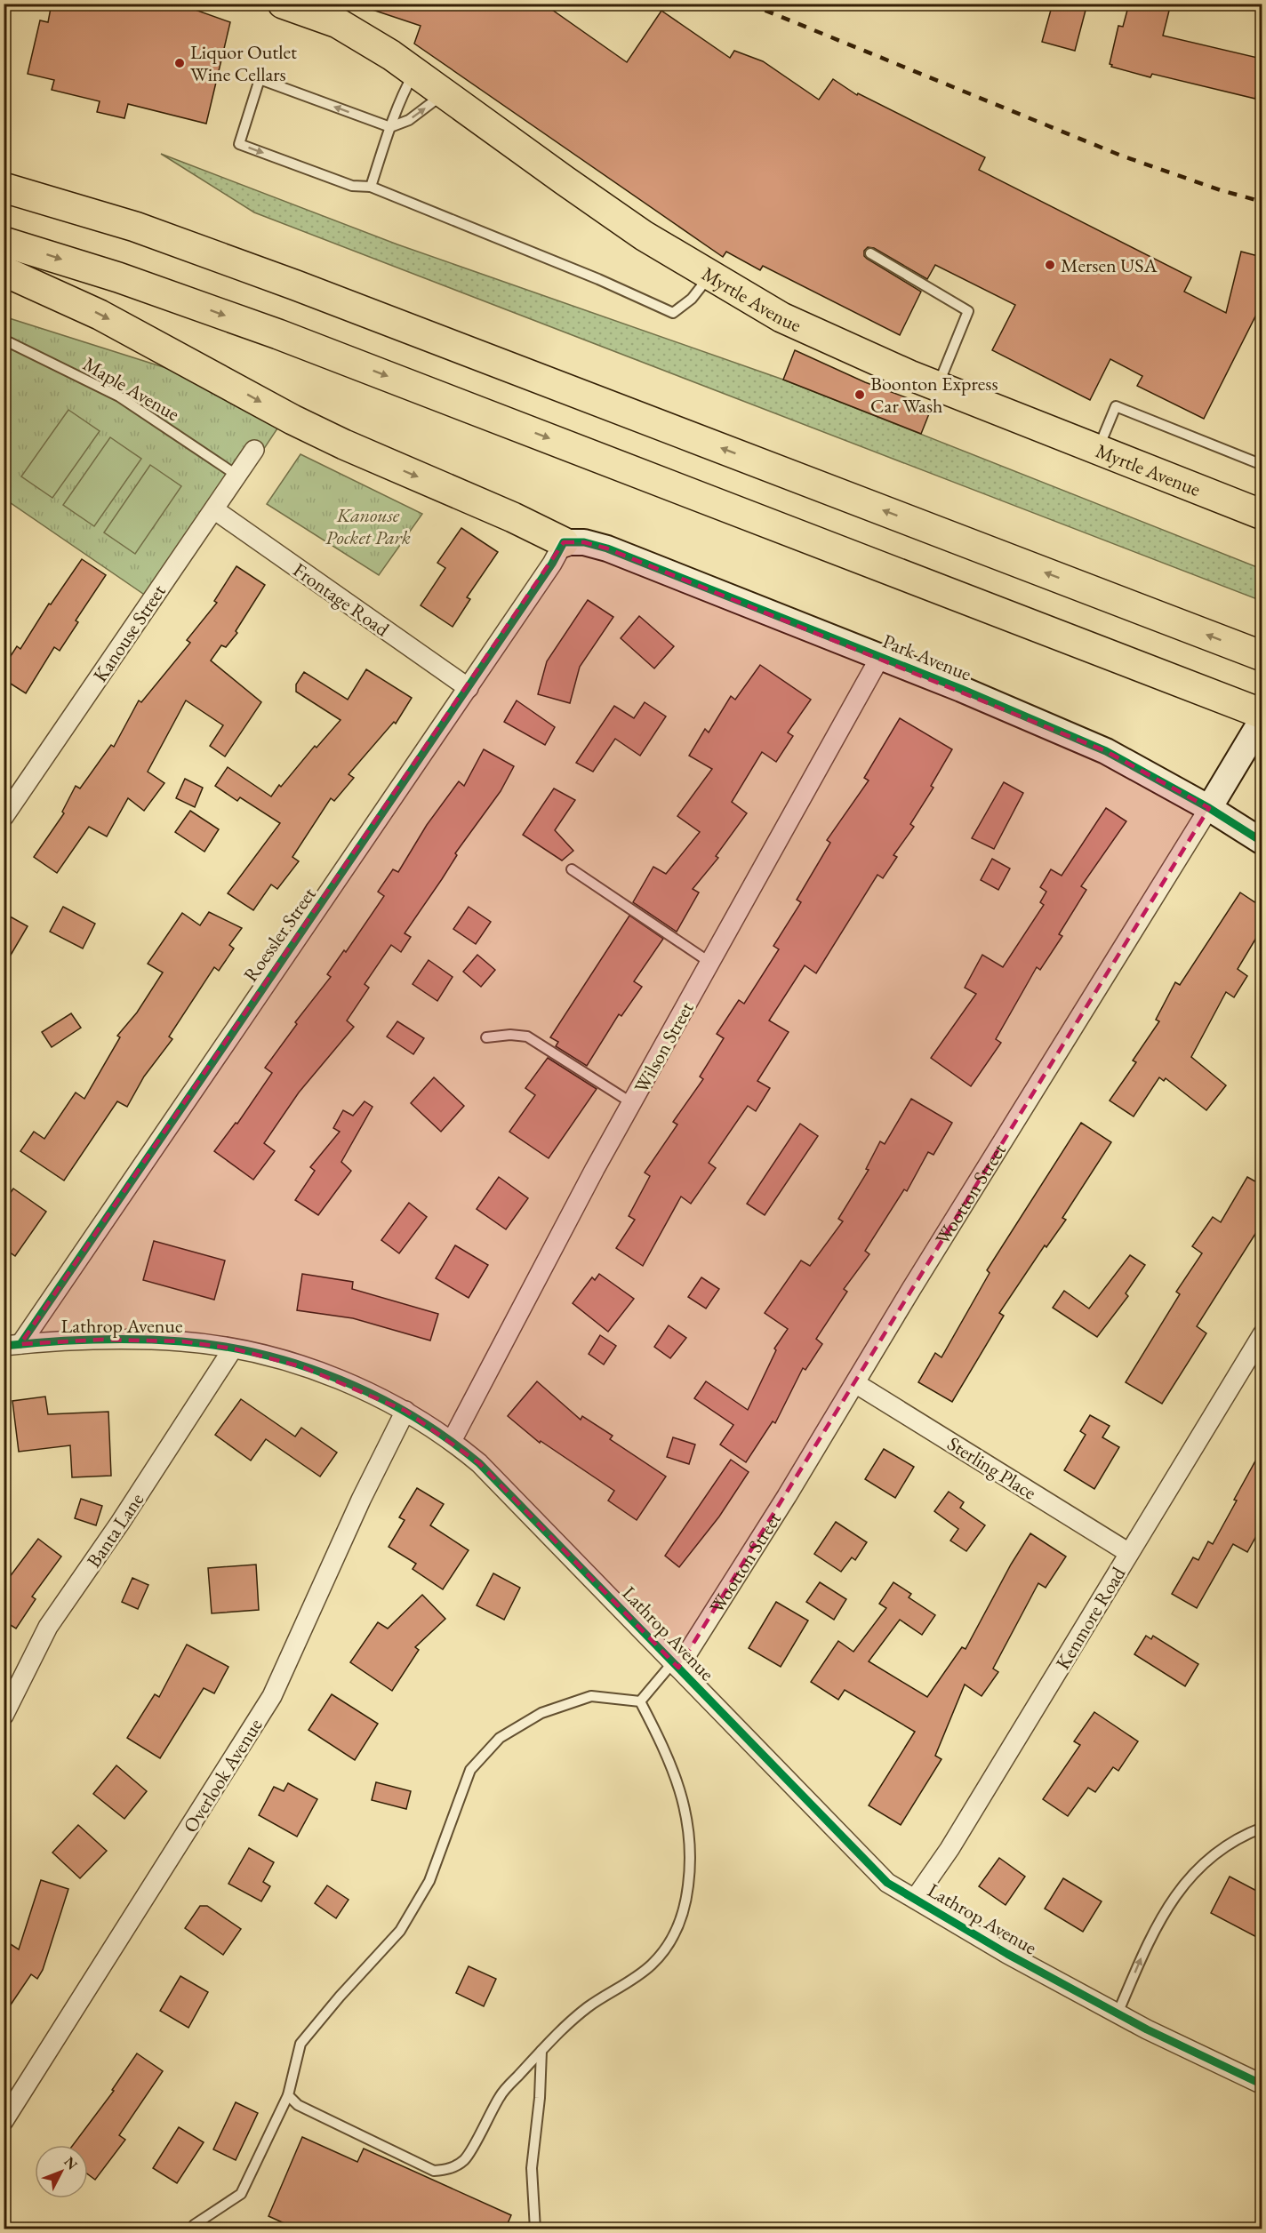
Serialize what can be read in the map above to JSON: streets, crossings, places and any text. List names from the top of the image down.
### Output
{
  "streets": {
    "main road": ["Myrtle Avenue"],
    "street": [
      "Frontage Road",
      "Kanouse Street",
      "Park Avenue",
      "Roessler Street",
      "Wilson Street",
      "Wootton Street",
      "Lathrop Avenue",
      "Sterling Place",
      "Banta Lane",
      "Kenmore Road",
      "Overlook Avenue"
    ],
    "lane": ["Maple Avenue"]
  },
  "crossings": [
    ["Maple Avenue", "Kanouse Street"],
    ["Frontage Road", "Kanouse Street"],
    ["Frontage Road", "Roessler Street"],
    ["Park Avenue", "Roessler Street"],
    ["Park Avenue", "Wilson Street"],
    ["Park Avenue", "Wootton Street"],
    ["Roessler Street", "Lathrop Avenue"],
    ["Wilson Street", "Lathrop Avenue"],
    ["Wootton Street", "Lathrop Avenue"],
    ["Wootton Street", "Sterling Place"],
    ["Lathrop Avenue", "Banta Lane"],
    ["Lathrop Avenue", "Kenmore Road"],
    ["Lathrop Avenue", "Overlook Avenue"],
    ["Sterling Place", "Kenmore Road"]
  ],
  "parks": ["Kanouse Pocket Park"],
  "places": ["Liquor Outlet Wine Cellars", "Mersen USA", "Boonton Express Car Wash"],
  "north": "top right"
}
